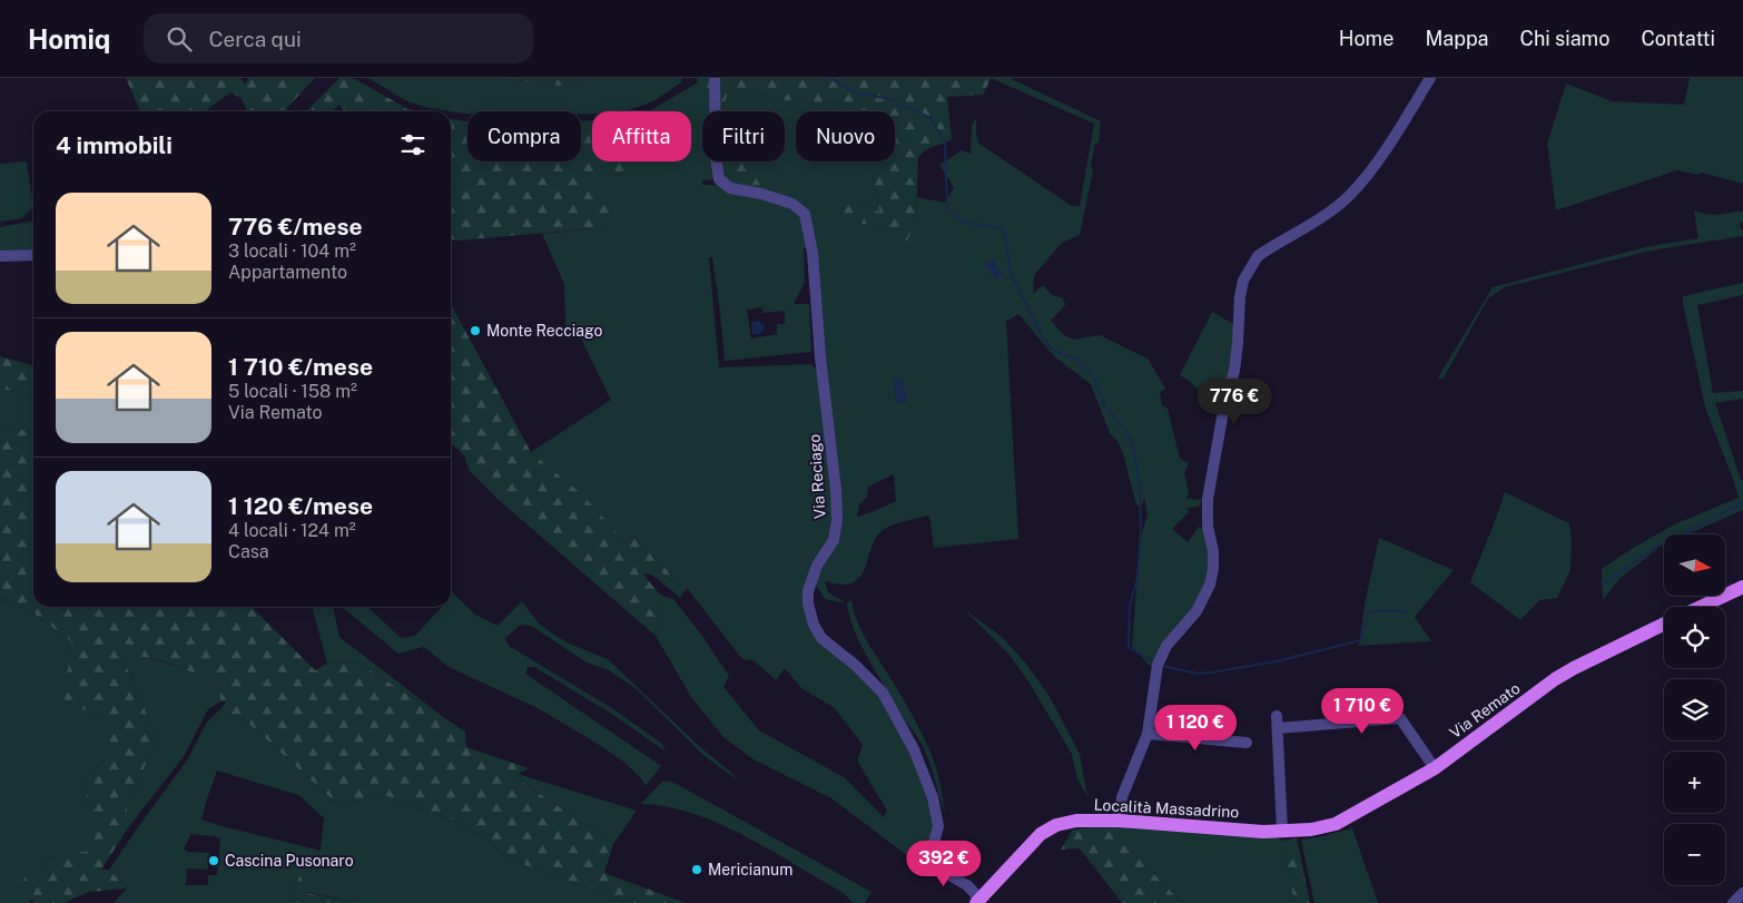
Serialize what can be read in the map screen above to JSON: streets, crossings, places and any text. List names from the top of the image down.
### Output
{
  "streets": {
    "main road": ["Via Remato", "Località Massadrino"],
    "street": ["Via Reciago"]
  },
  "crossings": [
    ["Via Reciago", "Località Massadrino"],
    ["Via Remato", "Località Massadrino"]
  ],
  "places": ["Monte Recciago", "Cascina Pusonaro", "Mericianum"],
  "north": "right",
  "page": {
    "header": "Homiq",
    "search": "Cerca qui",
    "nav": [
      "Home",
      "Mappa",
      "Chi siamo",
      "Contatti"
    ],
    "chip": [
      "Compra",
      "Affitta",
      "Filtri",
      "Nuovo"
    ],
    "heading": "4 immobili",
    "list": [
      {
        "name": "776 €/mese",
        "note": "3 locali · 104 m² · Appartamento"
      },
      {
        "name": "1 710 €/mese",
        "note": "5 locali · 158 m² · Via Remato"
      },
      {
        "name": "1 120 €/mese",
        "note": "4 locali · 124 m² · Casa"
      }
    ],
    "price": [
      "776 €",
      "1 710 €",
      "1 120 €",
      "392 €"
    ],
    "map_buttons": ["+", "−"]
  }
}
